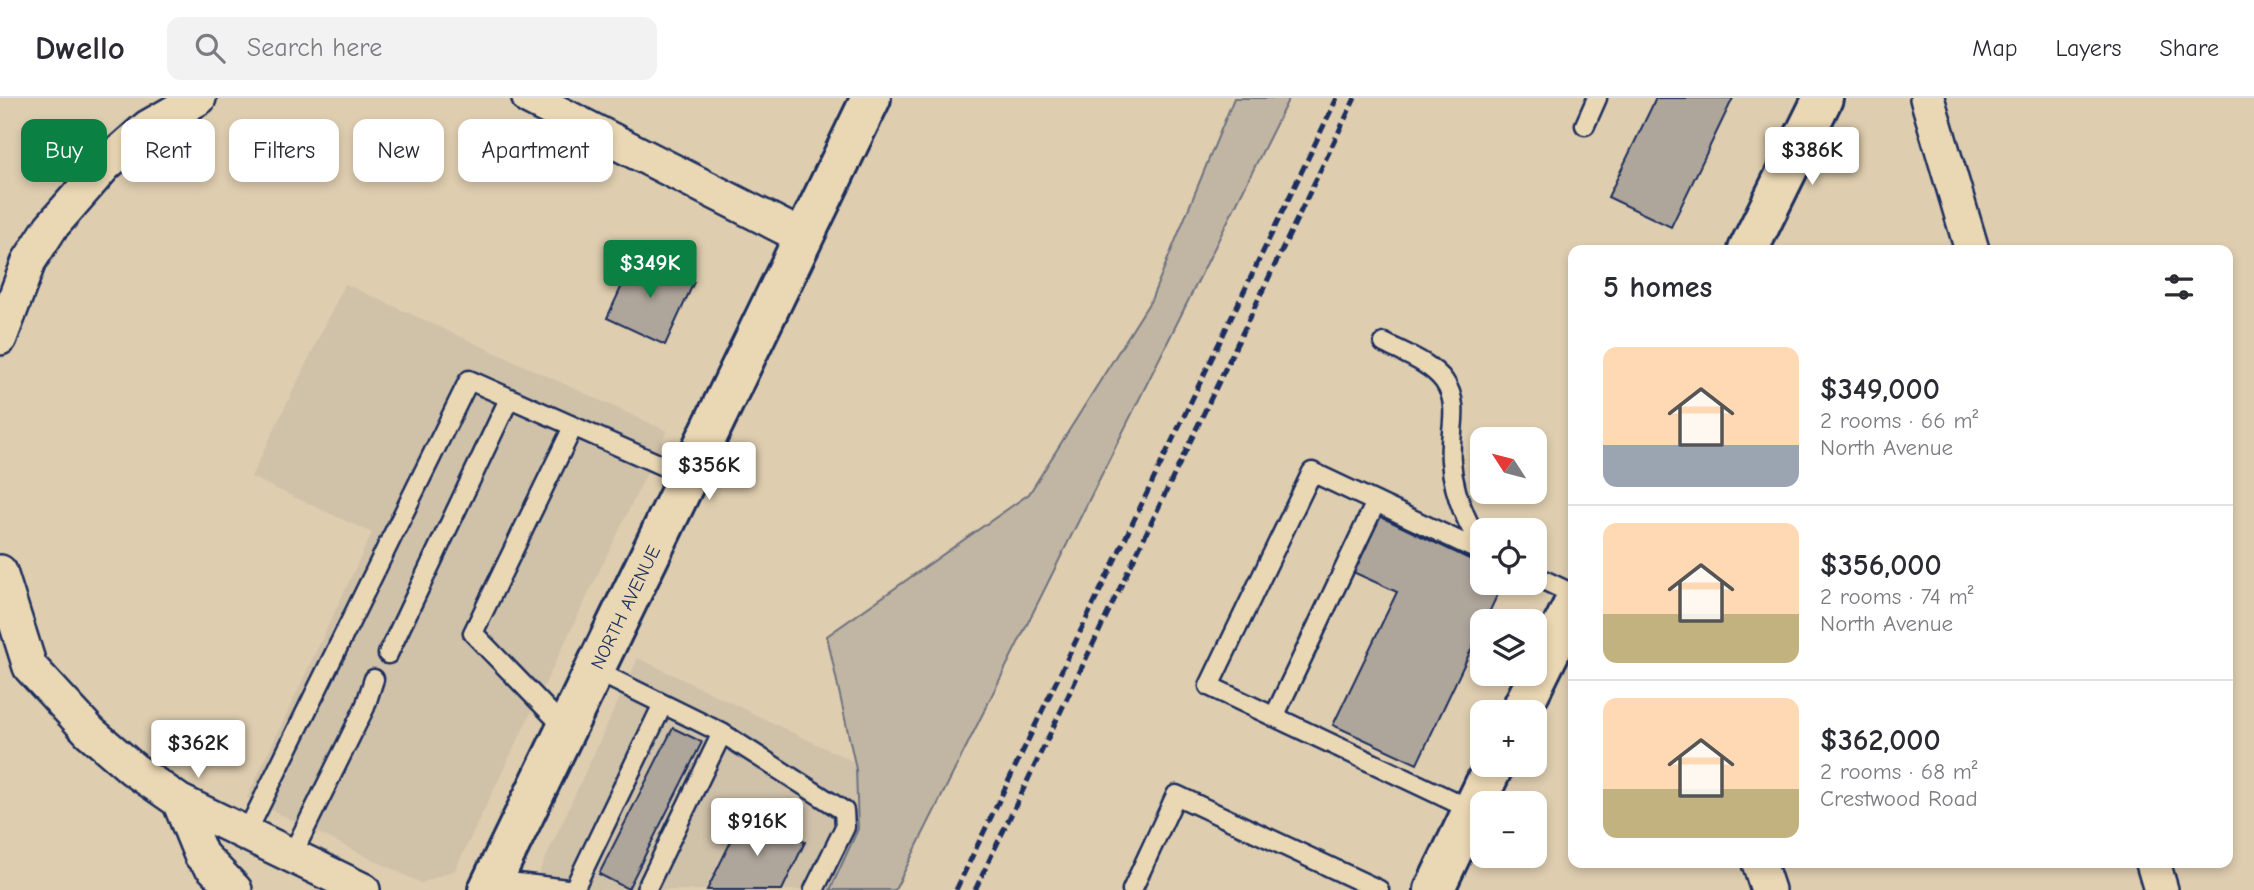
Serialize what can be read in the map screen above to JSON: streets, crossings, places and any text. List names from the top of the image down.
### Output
{
  "streets": {
    "main road": ["NORTH AVENUE"]
  },
  "north": "top left",
  "page": {
    "header": "Dwello",
    "search": "Search here",
    "nav": ["Map", "Layers", "Share"],
    "chip": [
      "Buy",
      "Rent",
      "Filters",
      "New",
      "Apartment"
    ],
    "price": [
      "$386K",
      "$349K",
      "$356K",
      "$362K",
      "$916K"
    ],
    "heading": "5 homes",
    "list": [
      {
        "name": "$349,000",
        "note": "2 rooms · 66 m² · North Avenue"
      },
      {
        "name": "$356,000",
        "note": "2 rooms · 74 m² · North Avenue"
      },
      {
        "name": "$362,000",
        "note": "2 rooms · 68 m² · Crestwood Road"
      }
    ],
    "map_buttons": ["+", "−"]
  }
}
